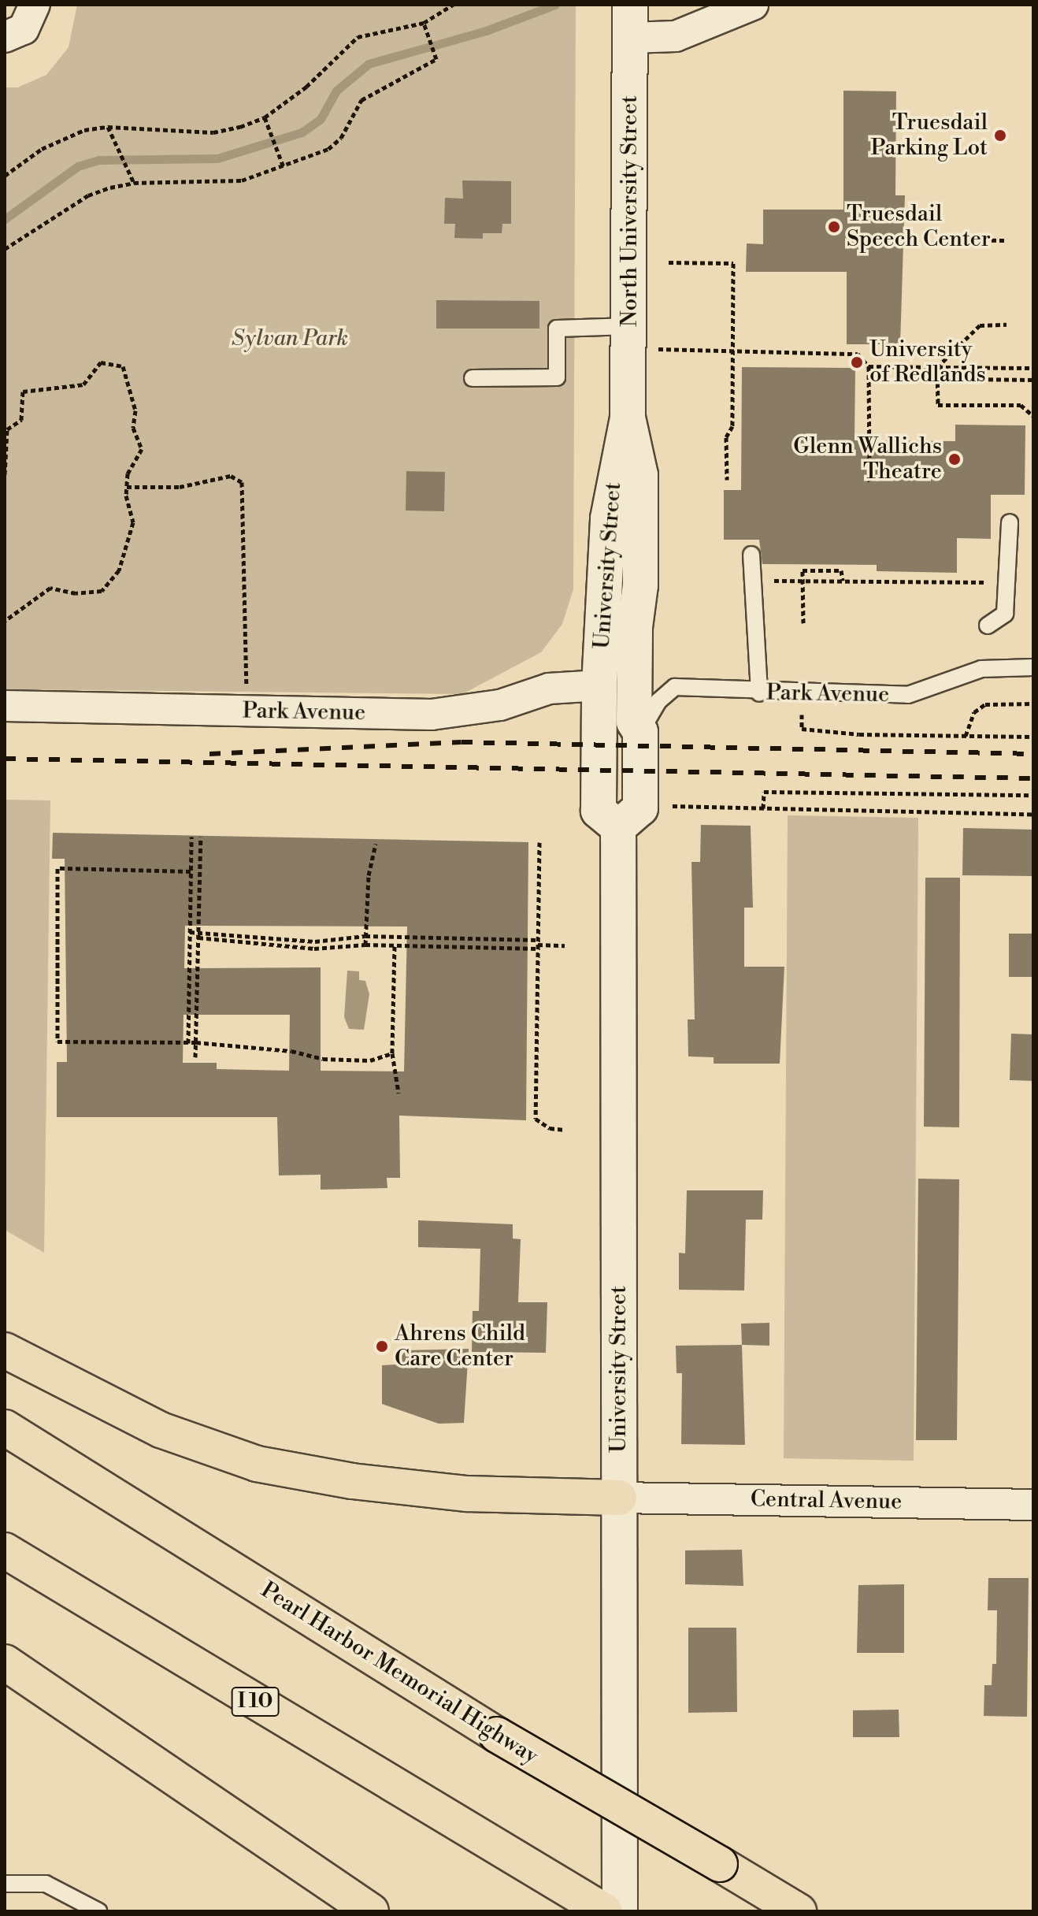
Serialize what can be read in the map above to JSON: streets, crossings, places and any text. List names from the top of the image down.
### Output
{
  "streets": {
    "highway": ["Pearl Harbor Memorial Highway", "I 10"],
    "street": [
      "North University Street",
      "University Street",
      "Park Avenue",
      "Central Avenue"
    ]
  },
  "crossings": [
    ["North University Street", "University Street"],
    ["University Street", "Park Avenue"],
    ["University Street", "Central Avenue"]
  ],
  "parks": ["Sylvan Park"],
  "places": [
    "Truesdail Parking Lot",
    "Truesdail Speech Center",
    "University of Redlands",
    "Glenn Wallichs Theatre",
    "Ahrens Child Care Center"
  ]
}
